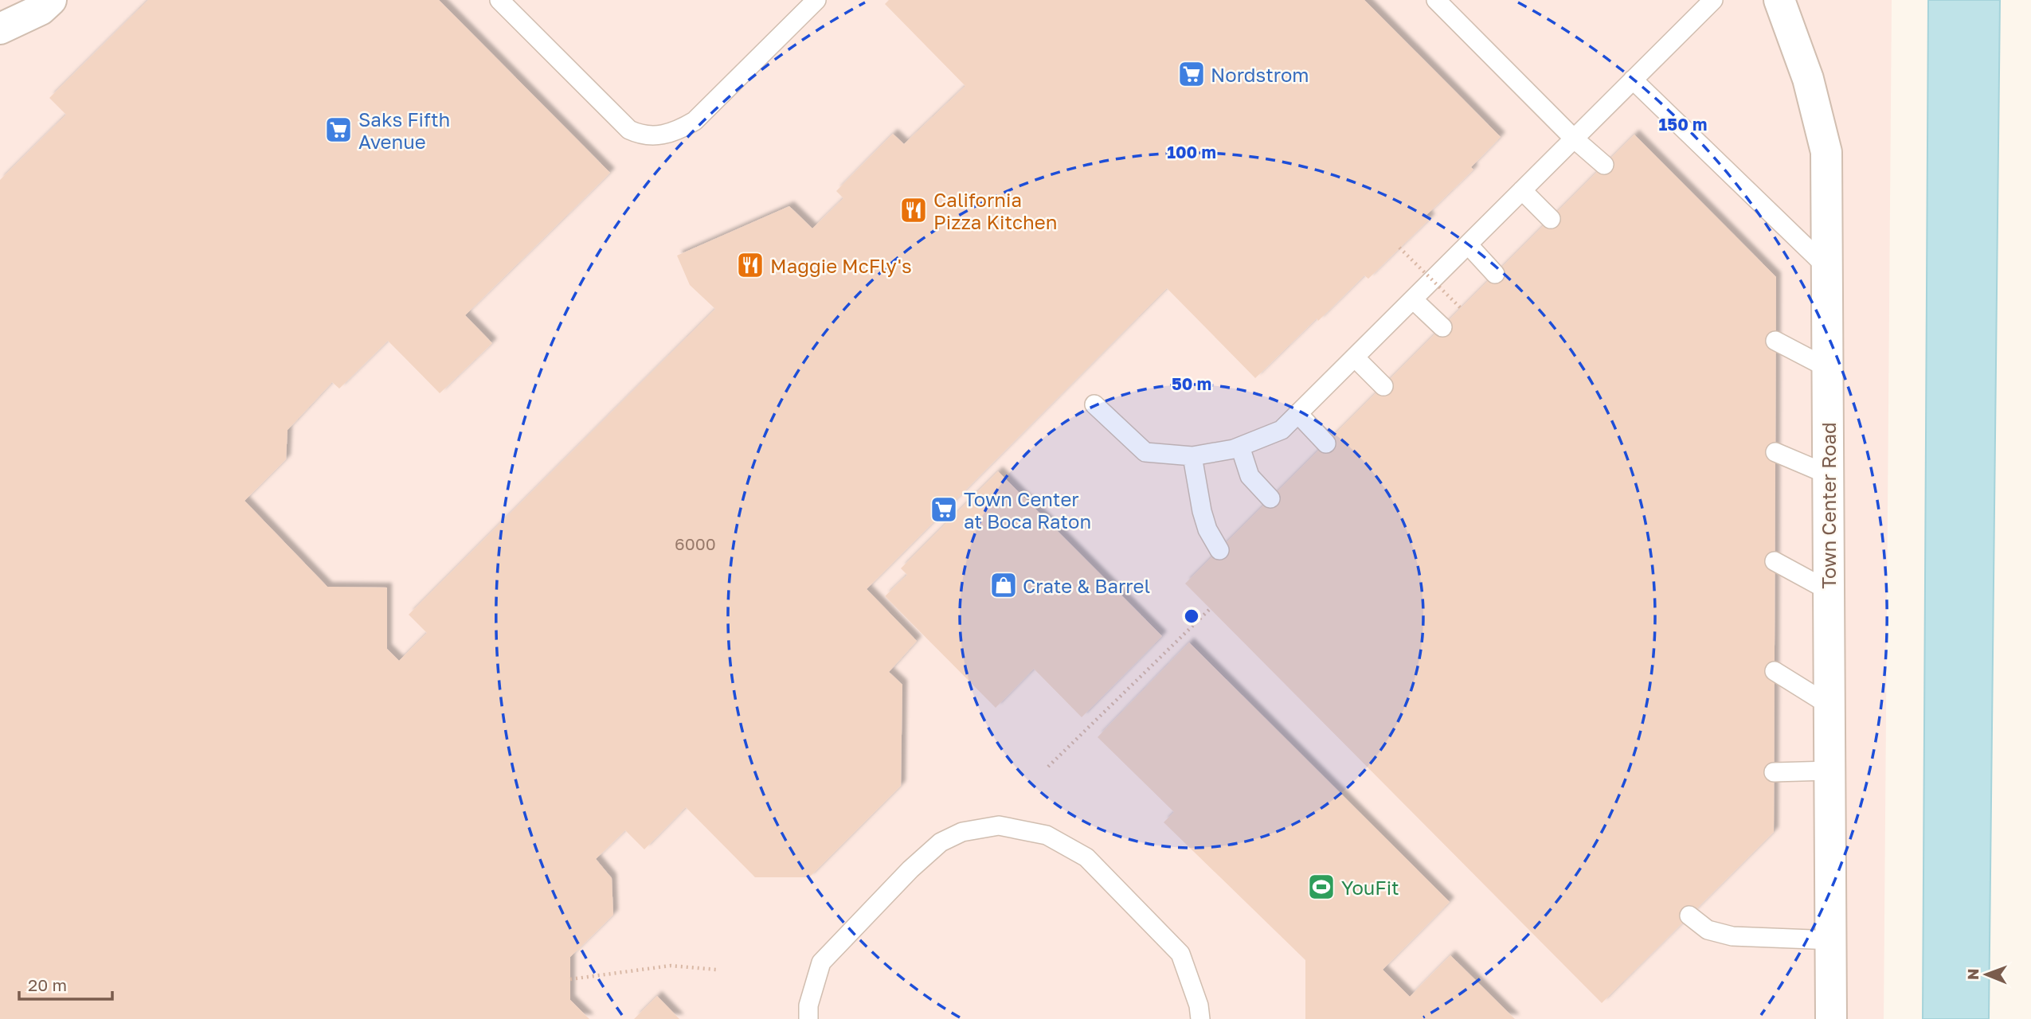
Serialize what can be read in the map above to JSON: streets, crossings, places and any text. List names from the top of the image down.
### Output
{
  "streets": {
    "street": ["Town Center Road"]
  },
  "places": {
    "supermarket": ["Nordstrom", "Saks Fifth Avenue", "Town Center at Boca Raton"],
    "restaurant": ["California Pizza Kitchen", "Maggie McFly's"],
    "shop": ["Crate & Barrel"],
    "sports": ["YouFit"]
  },
  "house_numbers": ["6000"],
  "scale_bar": "20 m",
  "north": "left",
  "rings": ["150 m", "100 m", "50 m"]
}
